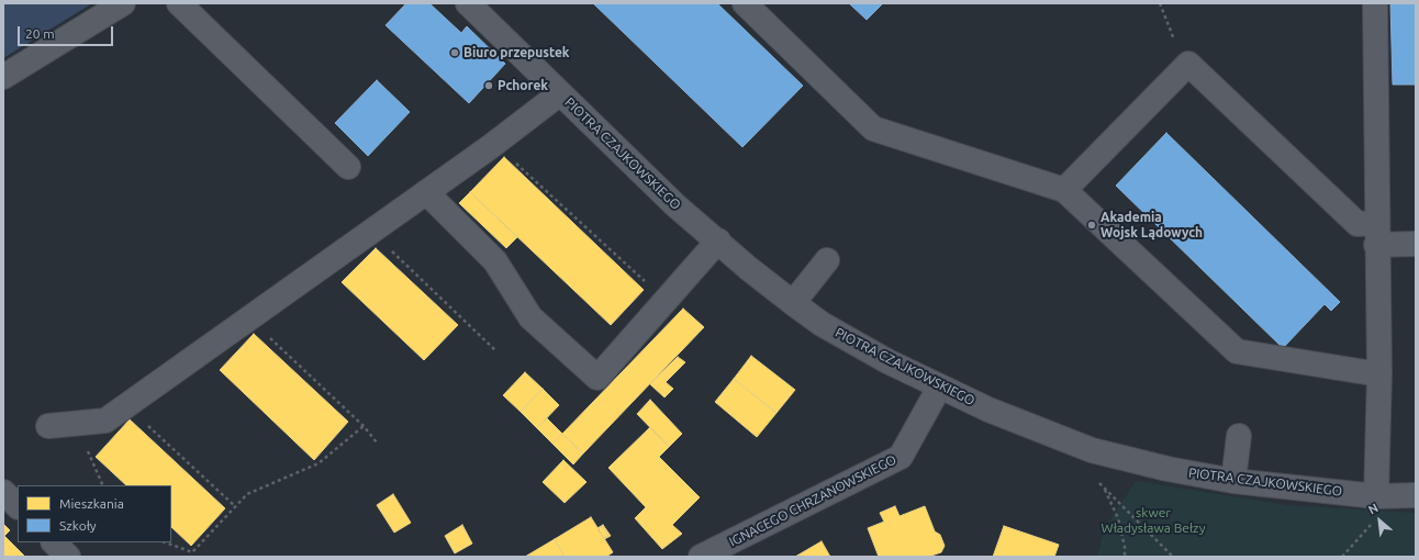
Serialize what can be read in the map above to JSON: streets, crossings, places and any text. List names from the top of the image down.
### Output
{
  "streets": {
    "street": ["PIOTRA CZAJKOWSKIEGO", "IGNACEGO CHRZANOWSKIEGO"]
  },
  "crossings": [
    ["PIOTRA CZAJKOWSKIEGO", "IGNACEGO CHRZANOWSKIEGO"]
  ],
  "parks": ["skwer Władysława Bełzy"],
  "places": ["Biuro przepustek", "Pchorek", "Akademia Wojsk Lądowych"],
  "legend": ["Mieszkania", "Szkoły"],
  "scale_bar": "20 m",
  "north": "top left"
}
